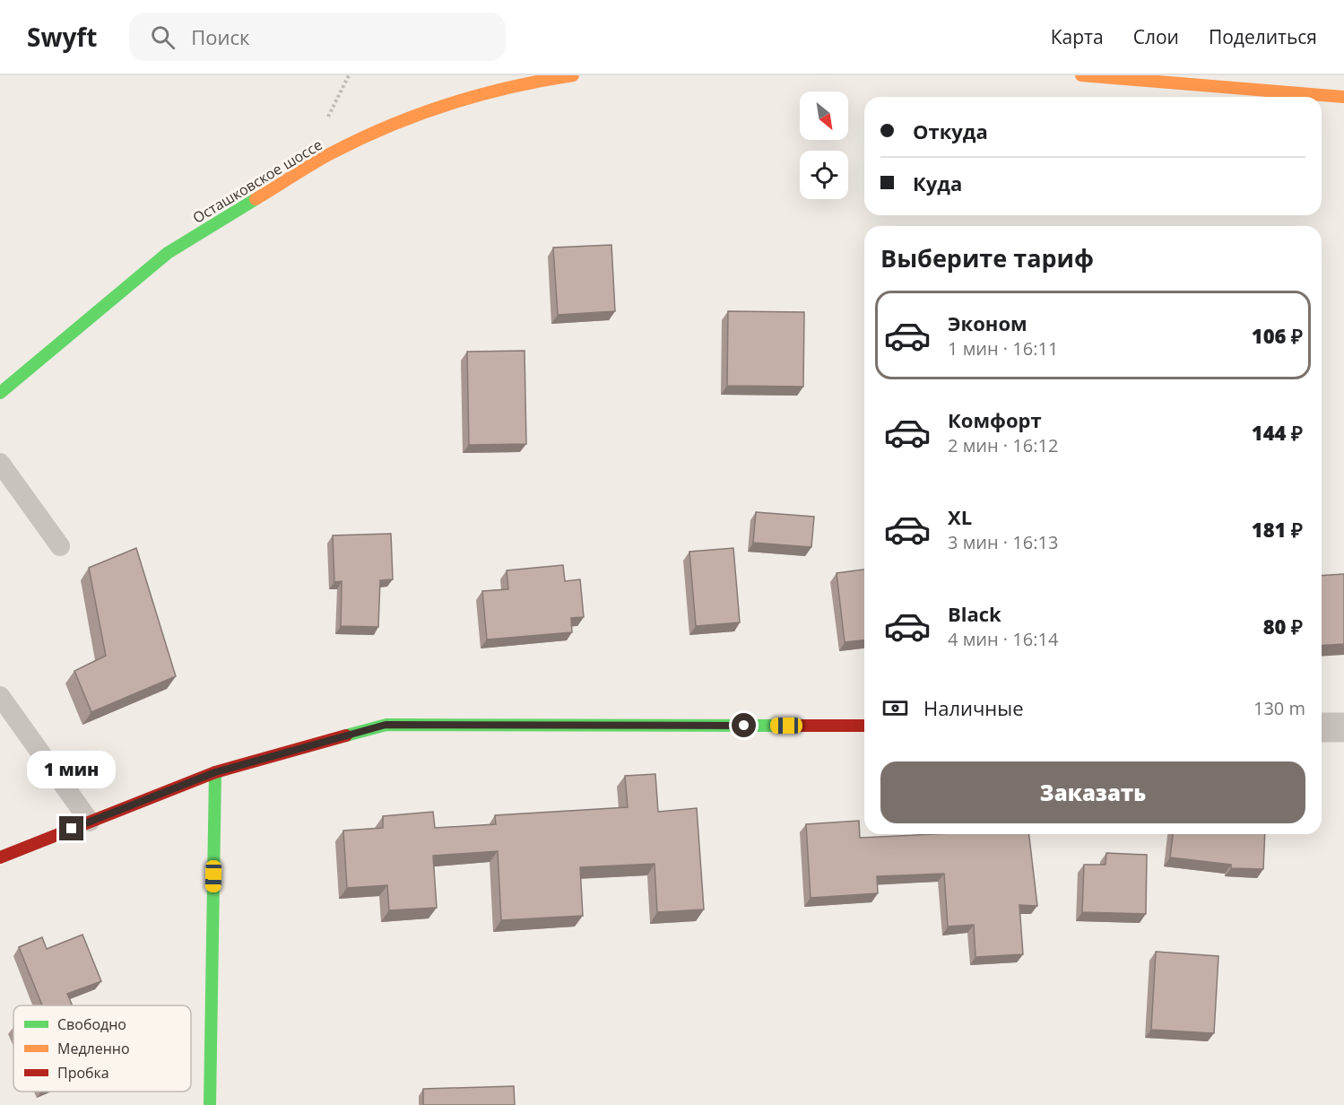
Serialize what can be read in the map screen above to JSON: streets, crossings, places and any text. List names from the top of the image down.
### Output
{
  "streets": {
    "street": ["Осташковское шоссе"]
  },
  "legend": ["Свободно", "Медленно", "Пробка"],
  "north": "bottom right",
  "page": {
    "header": "Swyft",
    "search": "Поиск",
    "nav": ["Карта", "Слои", "Поделиться"],
    "banner": ["Откуда", "Куда"],
    "heading": "Выберите тариф",
    "list": [
      {
        "name": "Эконом",
        "note": "1 мин · 16:11",
        "value": "106 ₽"
      },
      {
        "name": "Комфорт",
        "note": "2 мин · 16:12",
        "value": "144 ₽"
      },
      {
        "name": "XL",
        "note": "3 мин · 16:13",
        "value": "181 ₽"
      },
      {
        "name": "Black",
        "note": "4 мин · 16:14",
        "value": "80 ₽"
      }
    ],
    "pay": ["Наличные", "130 m"],
    "bubble": "1 мин",
    "buttons": "Заказать"
  }
}
